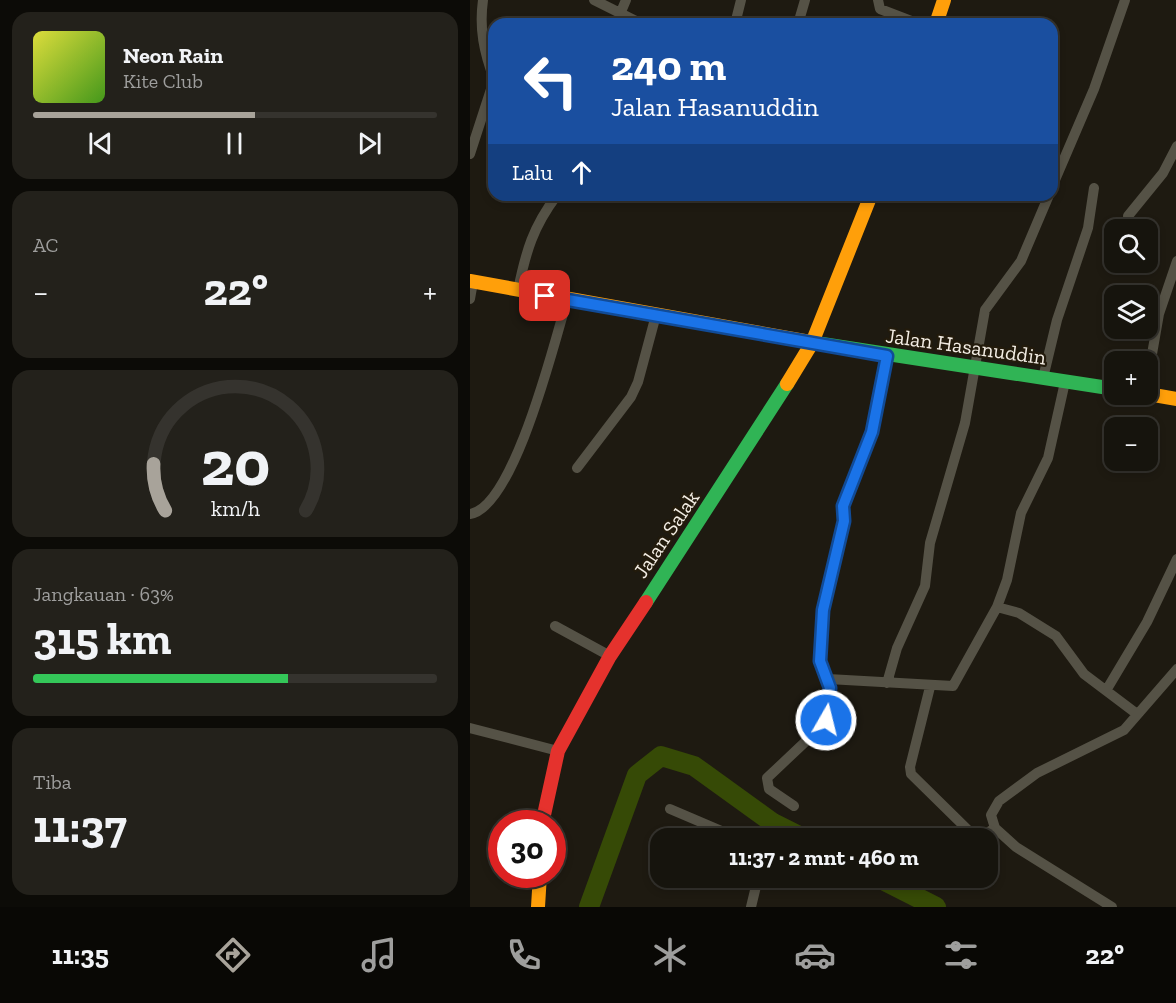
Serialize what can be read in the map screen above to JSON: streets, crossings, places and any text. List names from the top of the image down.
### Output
{
  "streets": {
    "main road": ["Jalan Hasanuddin", "Jalan Salak"]
  },
  "crossings": [
    ["Jalan Hasanuddin", "Jalan Salak"]
  ],
  "page": {
    "turn": ["240 m", "Jalan Hasanuddin"],
    "song": ["Neon Rain", "Kite Club"],
    "then": "Lalu",
    "tile": [
      "AC",
      ["Jangkauan · 63%", "315 km"],
      ["Tiba", "11:37"]
    ],
    "map_buttons": ["+", "−"],
    "heat": ["−", "22°", "+"],
    "limit": "30",
    "trip": "11:37 · 2 mnt · 460 m",
    "tabs": ["11:35", "22°"],
    "gauge": ["20", "km/h"]
  }
}
